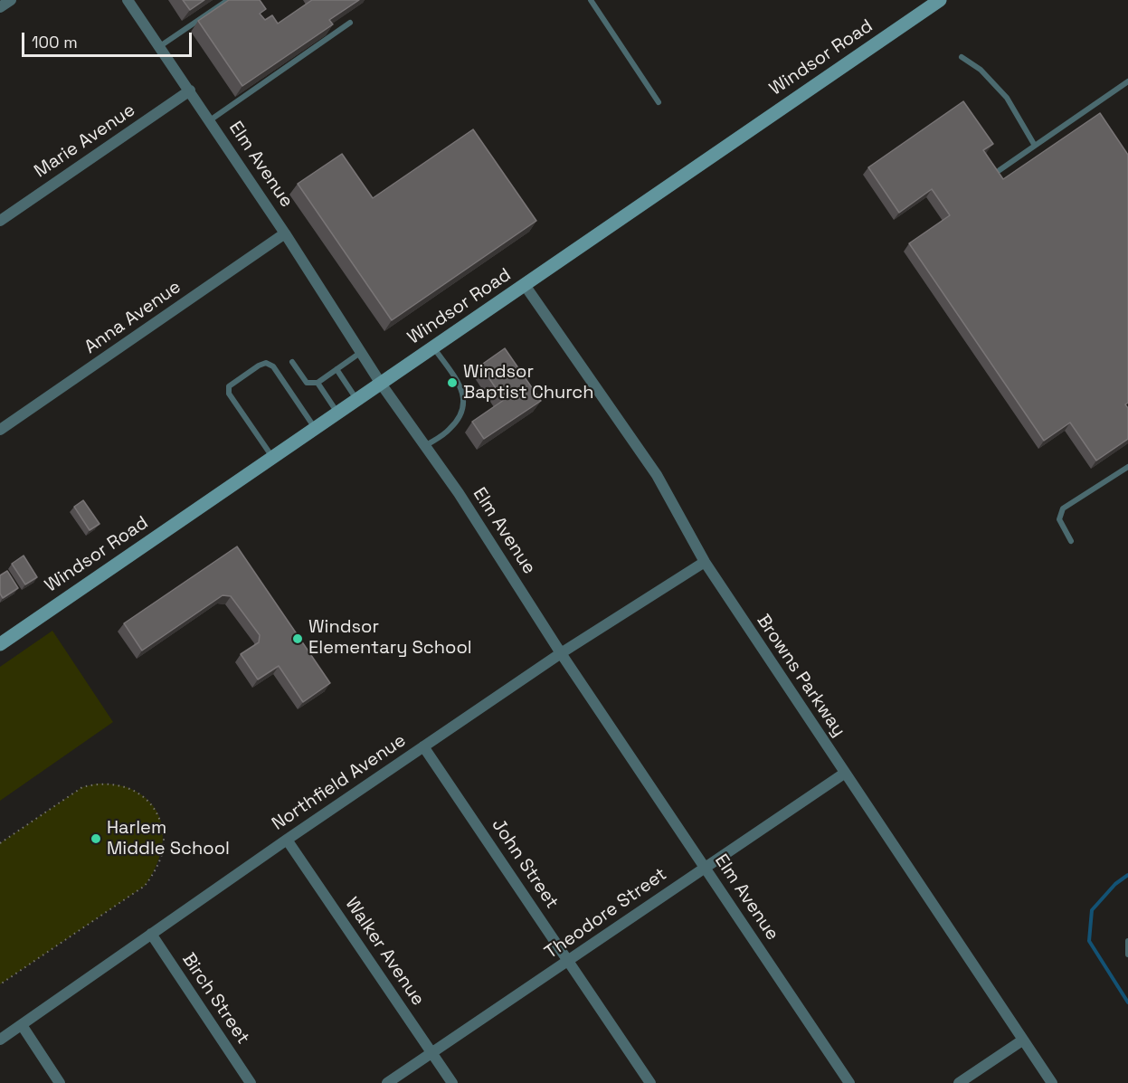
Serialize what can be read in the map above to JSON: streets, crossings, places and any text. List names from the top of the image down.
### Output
{
  "streets": {
    "street": [
      "Windsor Road",
      "Marie Avenue",
      "Elm Avenue",
      "Anna Avenue",
      "Browns Parkway",
      "Northfield Avenue",
      "John Street",
      "Theodore Street",
      "Walker Avenue",
      "Birch Street"
    ]
  },
  "crossings": [
    ["Windsor Road", "Elm Avenue"],
    ["Windsor Road", "Browns Parkway"],
    ["Marie Avenue", "Elm Avenue"],
    ["Elm Avenue", "Anna Avenue"],
    ["Elm Avenue", "Northfield Avenue"],
    ["Elm Avenue", "Theodore Street"],
    ["Browns Parkway", "Northfield Avenue"],
    ["Browns Parkway", "Theodore Street"],
    ["Northfield Avenue", "John Street"],
    ["Northfield Avenue", "Walker Avenue"],
    ["Northfield Avenue", "Birch Street"],
    ["John Street", "Theodore Street"],
    ["Theodore Street", "Walker Avenue"]
  ],
  "places": ["Windsor Baptist Church", "Windsor Elementary School", "Harlem Middle School"],
  "scale_bar": "100 m"
}
